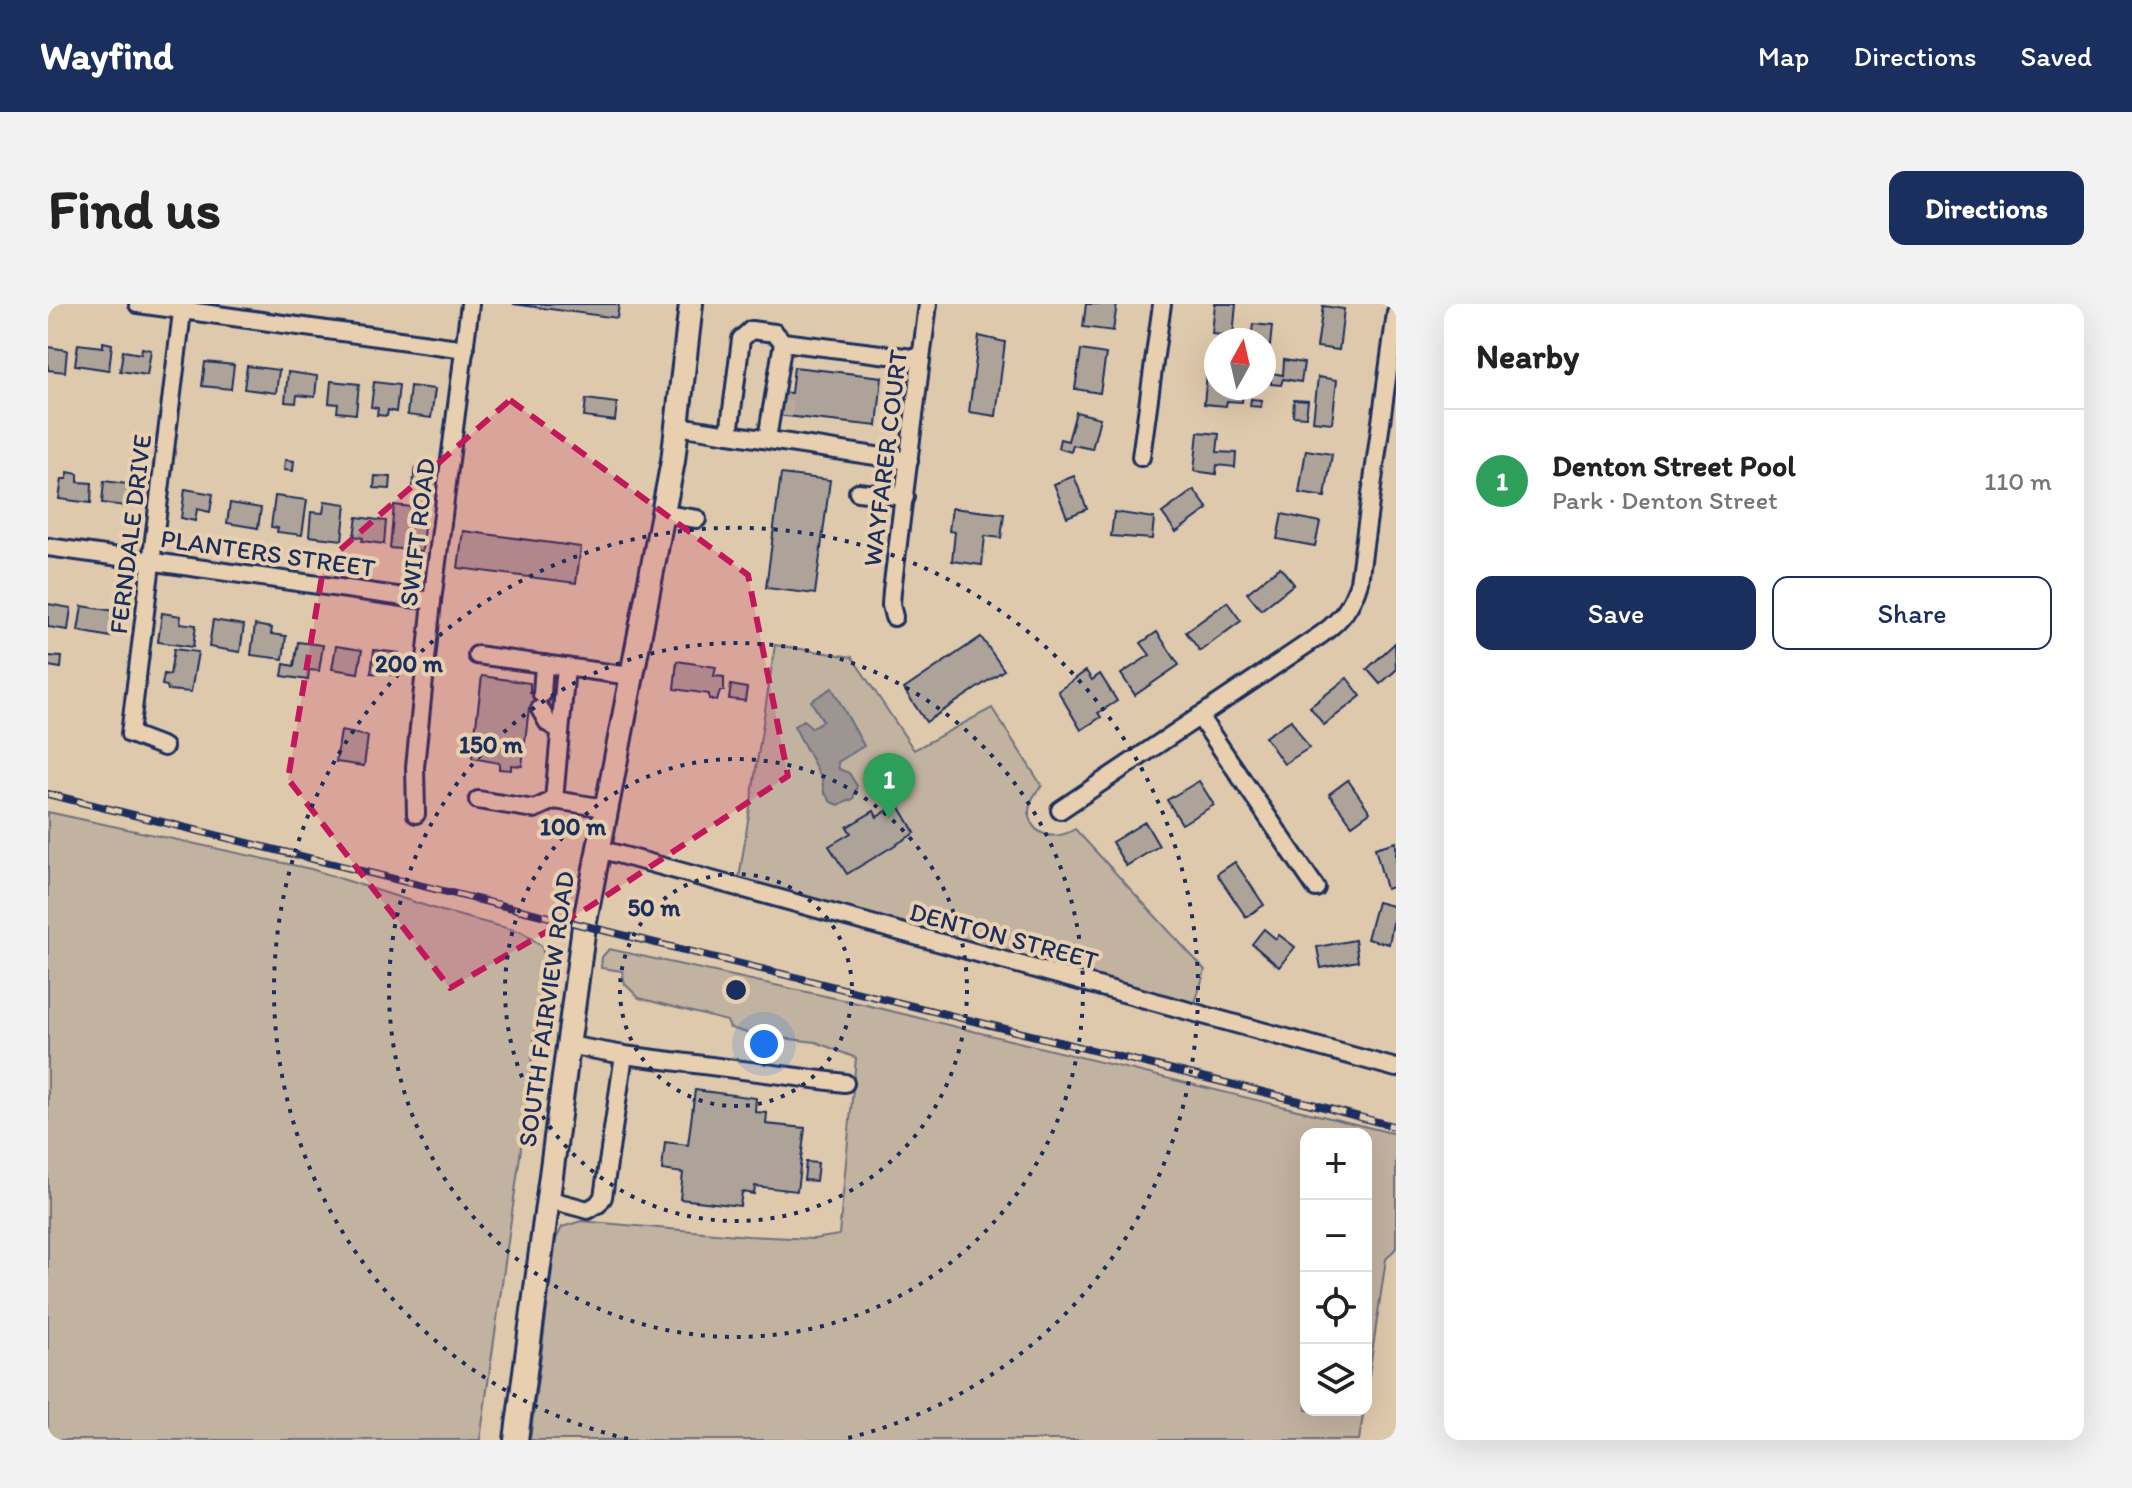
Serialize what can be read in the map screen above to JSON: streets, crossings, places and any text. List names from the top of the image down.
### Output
{
  "streets": {
    "main road": ["SOUTH FAIRVIEW ROAD"],
    "street": [
      "WAYFARER COURT",
      "SWIFT ROAD",
      "FERNDALE DRIVE",
      "PLANTERS STREET",
      "DENTON STREET"
    ]
  },
  "crossings": [
    ["SWIFT ROAD", "PLANTERS STREET"],
    ["FERNDALE DRIVE", "PLANTERS STREET"],
    ["DENTON STREET", "SOUTH FAIRVIEW ROAD"]
  ],
  "north": "top",
  "page": {
    "header": "Wayfind",
    "nav": ["Map", "Directions", "Saved"],
    "buttons": [
      "Directions",
      ["Save", "Share"]
    ],
    "title": "Find us",
    "heading": "Nearby",
    "list": [
      {
        "mark": "1",
        "name": "Denton Street Pool",
        "note": "Park · Denton Street",
        "value": "110 m"
      }
    ],
    "pins": "1",
    "map_buttons": ["+", "−"]
  },
  "rings": [
    "200 m",
    "150 m",
    "100 m",
    "50 m"
  ]
}
